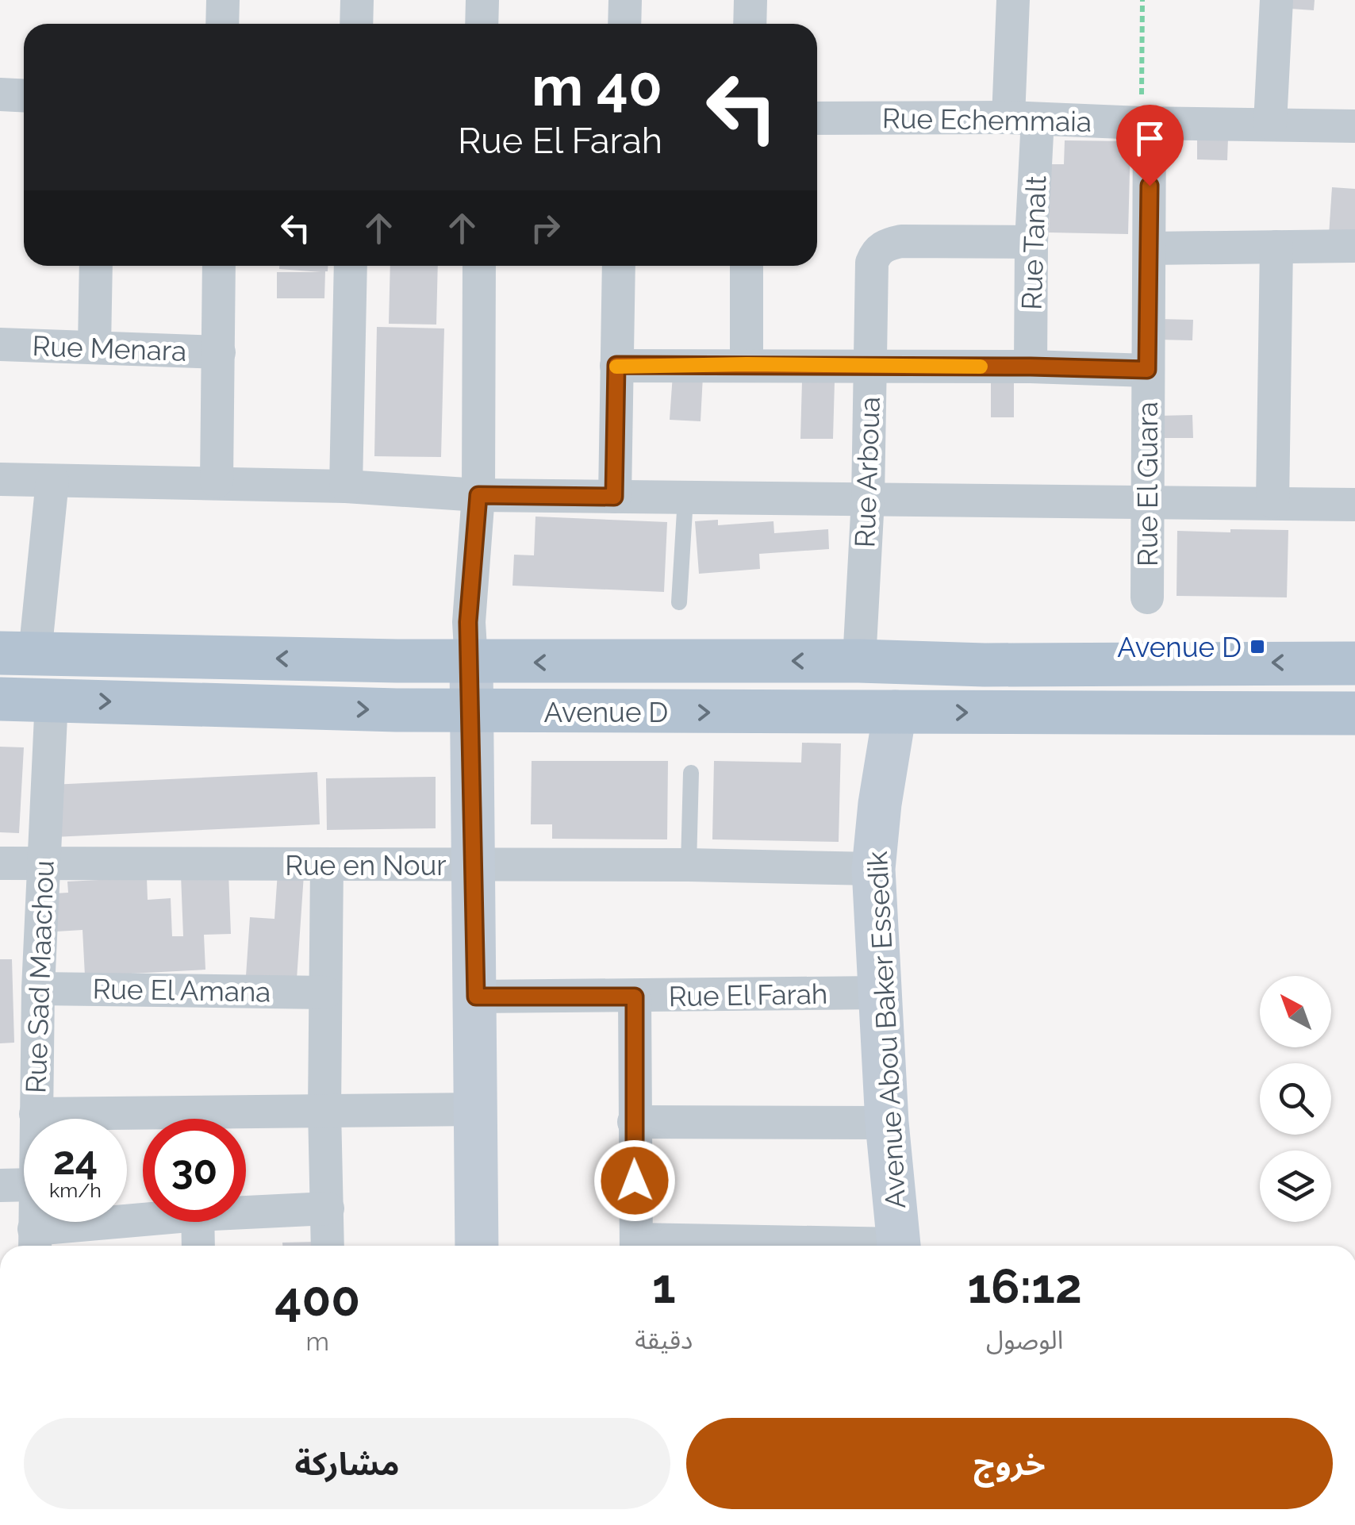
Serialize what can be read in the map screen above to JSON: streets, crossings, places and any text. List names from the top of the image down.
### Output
{
  "streets": {
    "main road": ["Avenue D"],
    "street": [
      "Rue Echemmaia",
      "Rue Tanalt",
      "Rue Menara",
      "Rue Arboua",
      "Rue El Guara",
      "Rue en Nour",
      "Rue Sad Maachou",
      "Rue El Amana",
      "Rue El Farah",
      "Avenue Abou Baker Essedik"
    ]
  },
  "crossings": [
    ["Rue Echemmaia", "Rue Tanalt"],
    ["Rue Echemmaia", "Rue El Guara"],
    ["Rue Tanalt", "Rue Arboua"],
    ["Rue Tanalt", "Rue El Guara"],
    ["Rue Arboua", "Rue El Guara"],
    ["Rue Arboua", "Avenue D"],
    ["Avenue D", "Rue Sad Maachou"],
    ["Avenue D", "Avenue Abou Baker Essedik"],
    ["Rue en Nour", "Rue Sad Maachou"],
    ["Rue en Nour", "Avenue Abou Baker Essedik"],
    ["Rue Sad Maachou", "Rue El Amana"],
    ["Rue El Farah", "Avenue Abou Baker Essedik"]
  ],
  "places": {
    "transit": ["Avenue D"]
  },
  "north": "top left",
  "page": {
    "turn": ["40 m", "Rue El Farah"],
    "speed": "24 km/h",
    "limit": "30",
    "eta": [
      "16:12",
      "الوصول",
      "1",
      "دقيقة",
      "400",
      "m"
    ],
    "buttons": ["خروج", "مشاركة"]
  }
}
